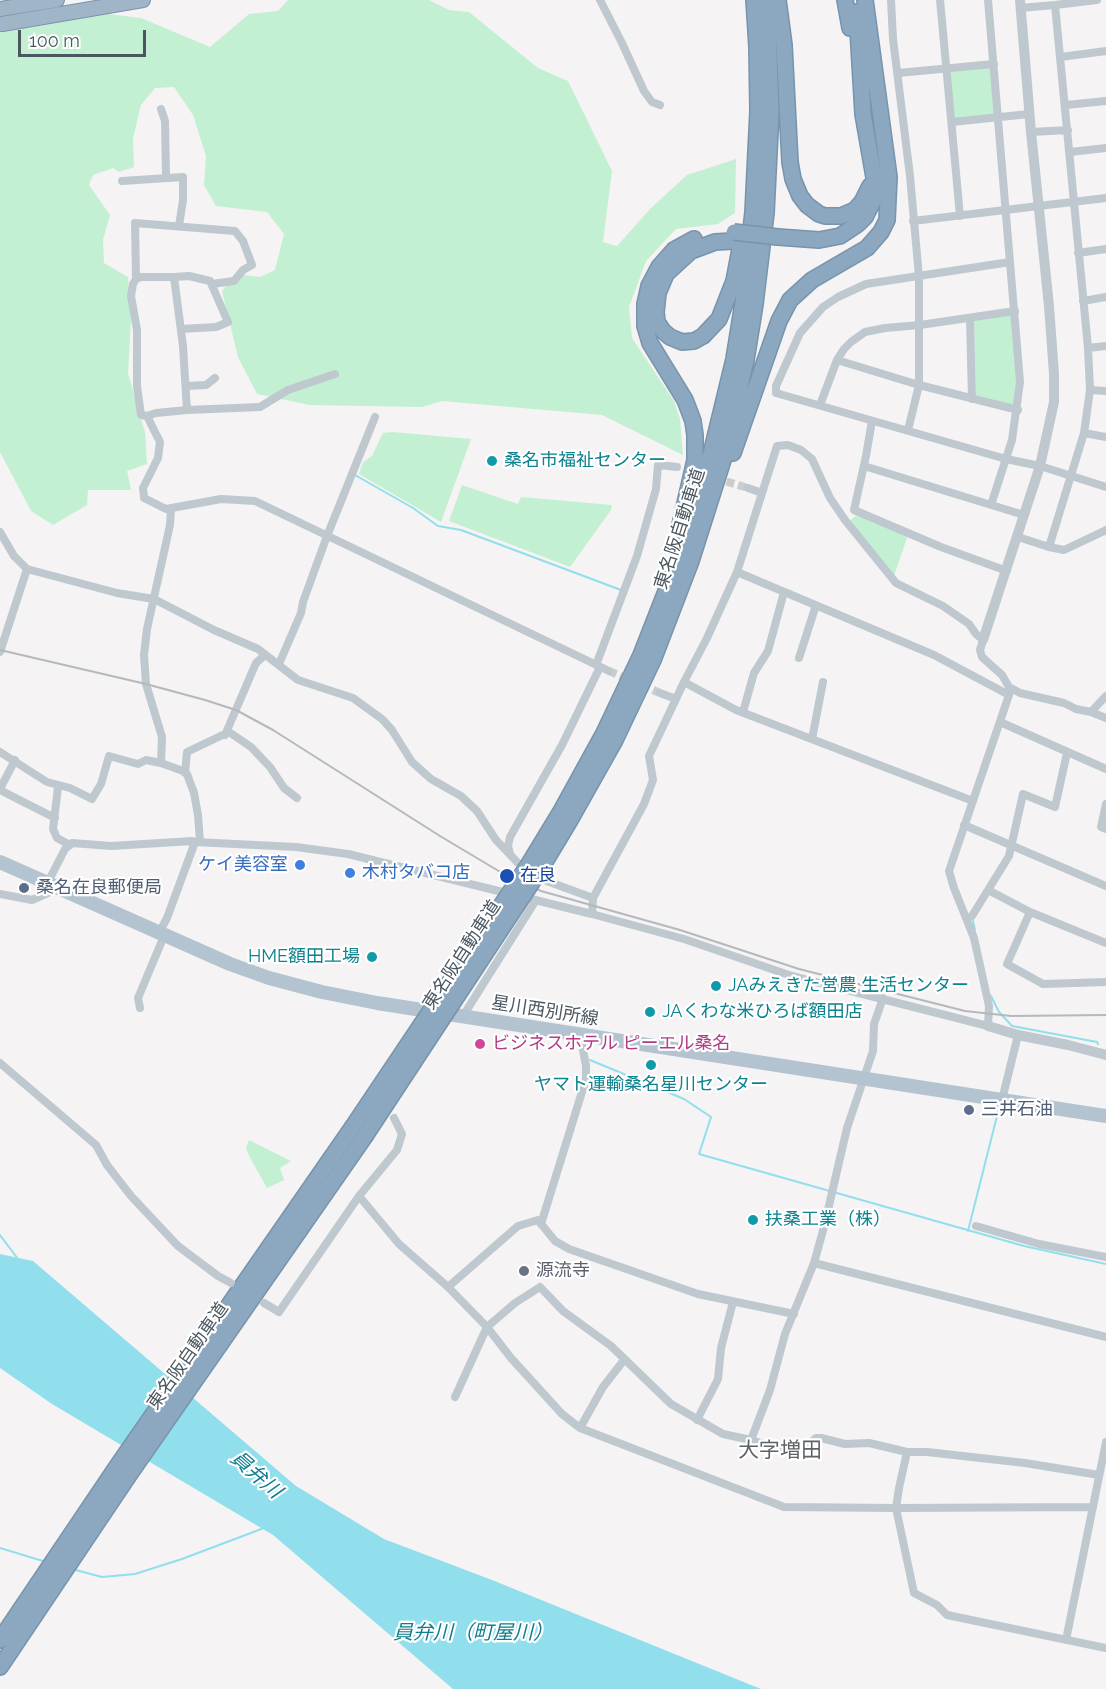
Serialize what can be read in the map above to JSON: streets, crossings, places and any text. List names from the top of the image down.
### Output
{
  "streets": {
    "highway": ["東名阪自動車道"],
    "main road": ["星川西別所線"]
  },
  "districts": ["大字増田"],
  "water": ["員弁川", "員弁川（町屋川）"],
  "places": [
    "桑名市福祉センター",
    "ケイ美容室",
    "木村タバコ店",
    "在良",
    "桑名在良郵便局",
    "HME額田工場",
    "JAみえきた営農 生活センター",
    "JAくわな米ひろば額田店",
    "ビジネスホテル ピーエル桑名",
    "ヤマト運輸桑名星川センター",
    "三井石油",
    "扶桑工業（株）",
    "源流寺"
  ],
  "scale_bar": "100 m"
}
